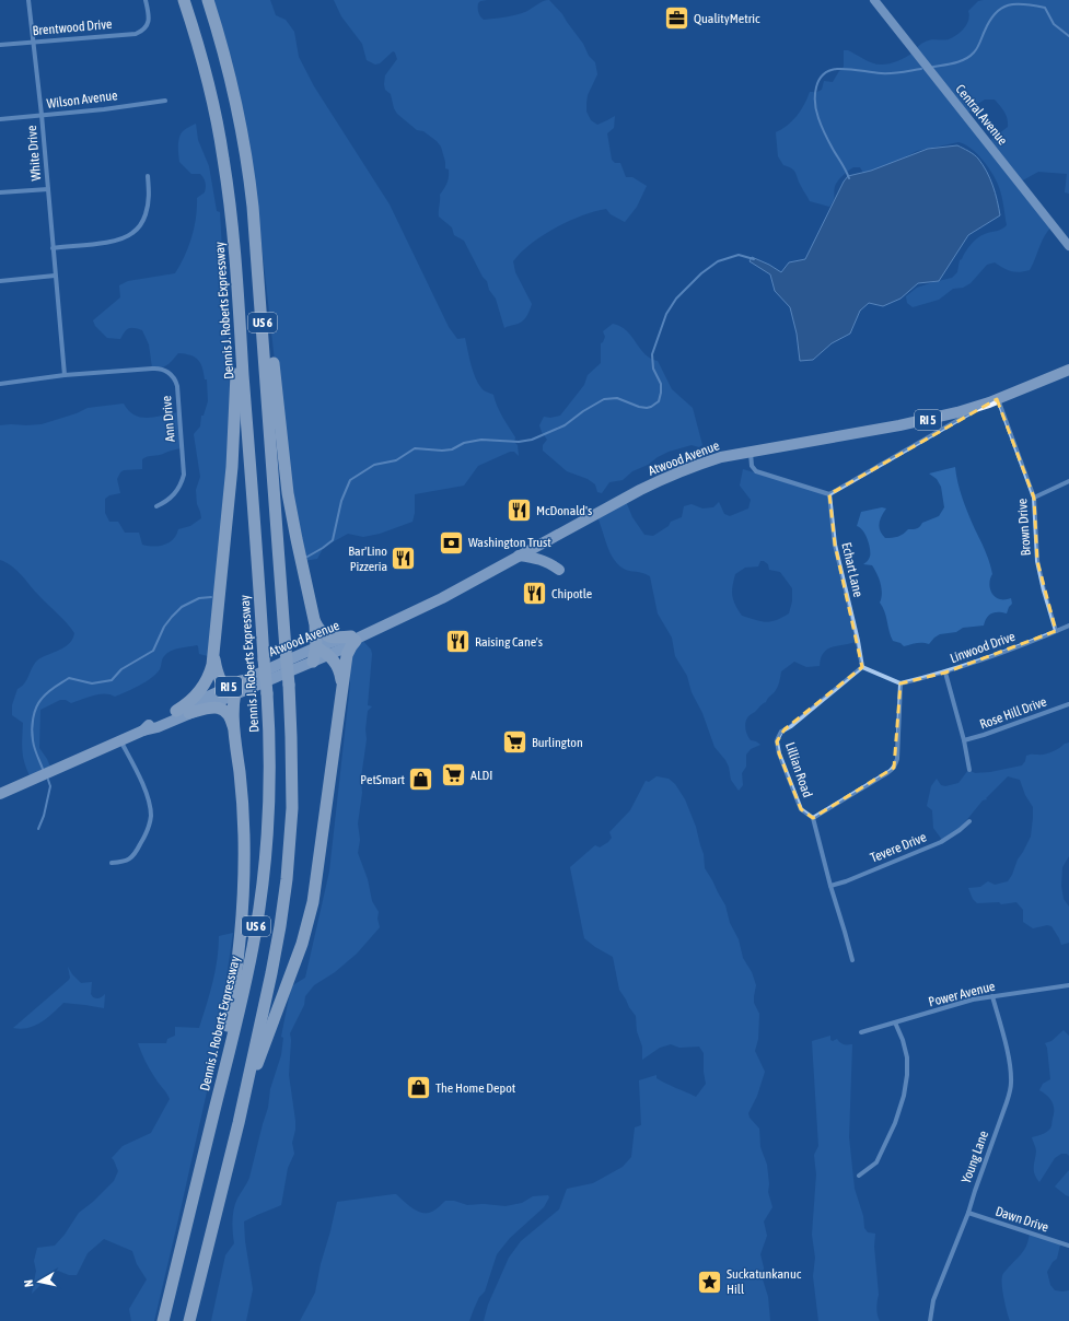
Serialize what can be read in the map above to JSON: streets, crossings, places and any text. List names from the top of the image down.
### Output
{
  "streets": {
    "highway": ["Dennis J. Roberts Expressway", "US 6"],
    "main road": ["Central Avenue", "RI 5", "Atwood Avenue"],
    "street": [
      "Brentwood Drive",
      "Wilson Avenue",
      "White Drive",
      "Ann Drive",
      "Brown Drive",
      "Echart Lane",
      "Linwood Drive",
      "Rose Hill Drive",
      "Lillian Road",
      "Tevere Drive",
      "Power Avenue",
      "Young Lane",
      "Dawn Drive"
    ]
  },
  "crossings": [
    ["Brentwood Drive", "White Drive"],
    ["Wilson Avenue", "White Drive"],
    ["White Drive", "Ann Drive"],
    ["Atwood Avenue", "Brown Drive"],
    ["Brown Drive", "Linwood Drive"],
    ["Echart Lane", "Lillian Road"],
    ["Lillian Road", "Tevere Drive"],
    ["Power Avenue", "Young Lane"],
    ["Young Lane", "Dawn Drive"]
  ],
  "places": {
    "office": ["QualityMetric"],
    "restaurant": [
      "McDonald's",
      "Bar'Lino Pizzeria",
      "Chipotle",
      "Raising Cane's"
    ],
    "bank": ["Washington Trust"],
    "supermarket": ["Burlington", "ALDI"],
    "shop": ["PetSmart", "The Home Depot"],
    "place": ["Suckatunkanuc Hill"]
  },
  "north": "left"
}
